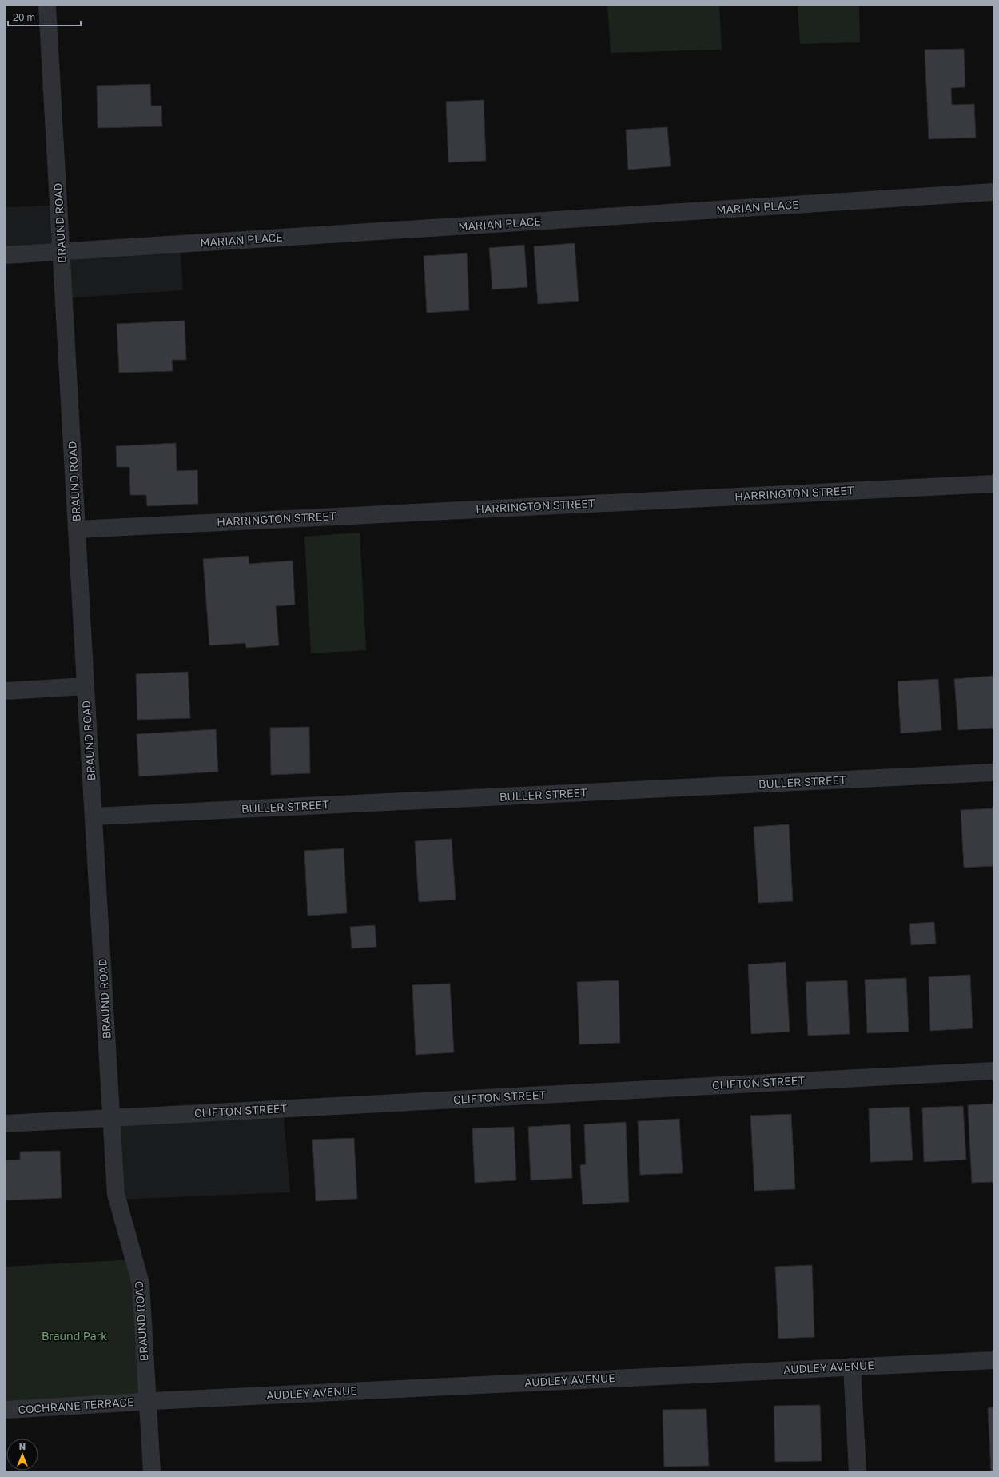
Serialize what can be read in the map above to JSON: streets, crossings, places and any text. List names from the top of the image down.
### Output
{
  "streets": {
    "street": [
      "MARIAN PLACE",
      "BRAUND ROAD",
      "HARRINGTON STREET",
      "BULLER STREET",
      "CLIFTON STREET",
      "AUDLEY AVENUE",
      "COCHRANE TERRACE"
    ]
  },
  "crossings": [
    ["MARIAN PLACE", "BRAUND ROAD"],
    ["BRAUND ROAD", "HARRINGTON STREET"],
    ["BRAUND ROAD", "BULLER STREET"],
    ["BRAUND ROAD", "CLIFTON STREET"],
    ["BRAUND ROAD", "AUDLEY AVENUE"],
    ["BRAUND ROAD", "COCHRANE TERRACE"],
    ["AUDLEY AVENUE", "COCHRANE TERRACE"]
  ],
  "parks": ["Braund Park"],
  "scale_bar": "20 m",
  "north": "top"
}
